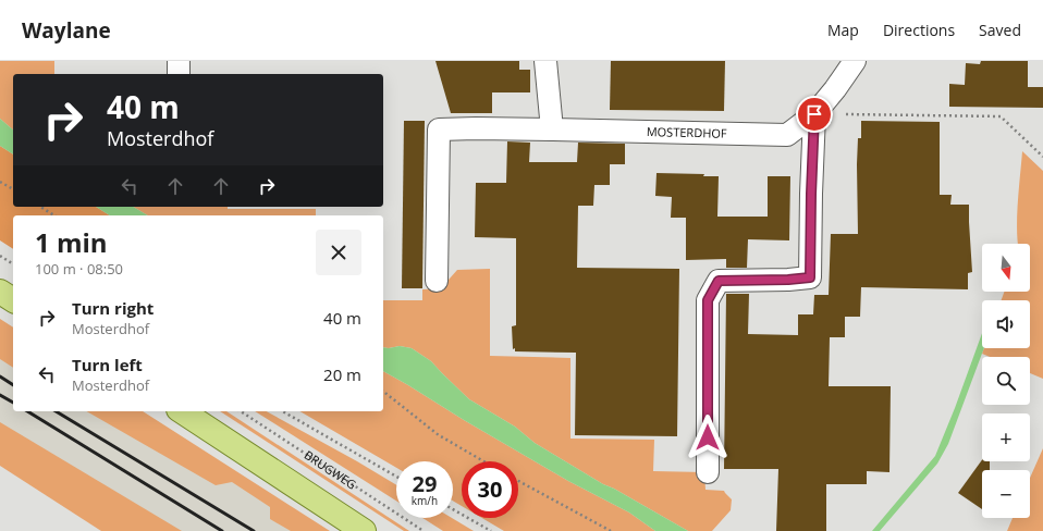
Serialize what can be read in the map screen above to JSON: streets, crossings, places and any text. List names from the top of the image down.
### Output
{
  "streets": {
    "street": ["MOSTERDHOF"],
    "path": ["BRUGWEG"]
  },
  "north": "bottom",
  "page": {
    "header": "Waylane",
    "nav": ["Map", "Directions", "Saved"],
    "turn": ["40 m", "Mosterdhof"],
    "heading": ["1 min", "100 m · 08:50"],
    "map_buttons": ["+", "−"],
    "list": [
      {
        "name": "Turn right",
        "note": "Mosterdhof",
        "value": "40 m"
      },
      {
        "name": "Turn left",
        "note": "Mosterdhof",
        "value": "20 m"
      }
    ],
    "speed": "29 km/h",
    "limit": "30"
  }
}
